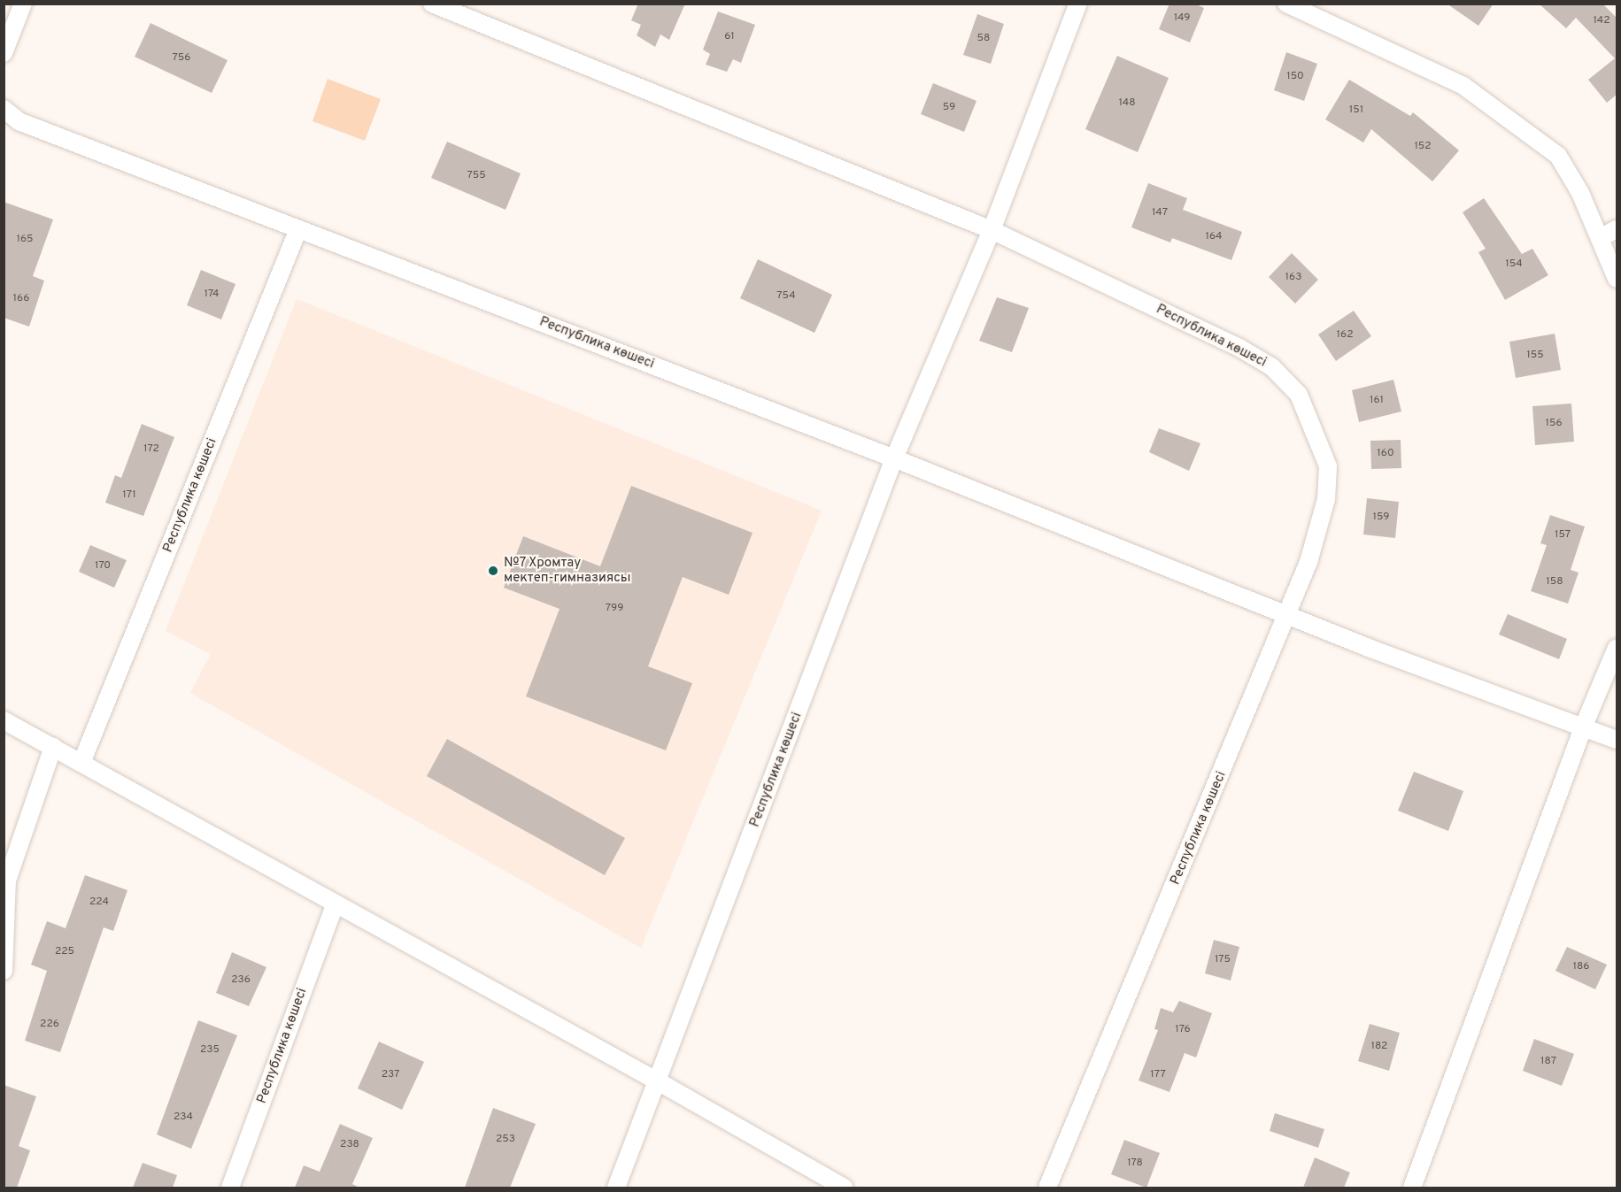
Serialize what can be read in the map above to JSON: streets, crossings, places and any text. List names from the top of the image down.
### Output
{
  "streets": {
    "street": ["Республика көшесі"]
  },
  "places": ["№7 Хромтау мектеп-гимназиясы"],
  "house_numbers": [
    "149",
    "142",
    "61",
    "58",
    "756",
    "150",
    "148",
    "59",
    "151",
    "152",
    "755",
    "147",
    "164",
    "165",
    "154",
    "163",
    "174",
    "754",
    "166",
    "162",
    "155",
    "161",
    "156",
    "172",
    "160",
    "171",
    "159",
    "157",
    "170",
    "158",
    "799",
    "224",
    "225",
    "175",
    "186",
    "236",
    "226",
    "176",
    "182",
    "235",
    "187",
    "237",
    "177",
    "234",
    "253",
    "238",
    "178"
  ]
}
